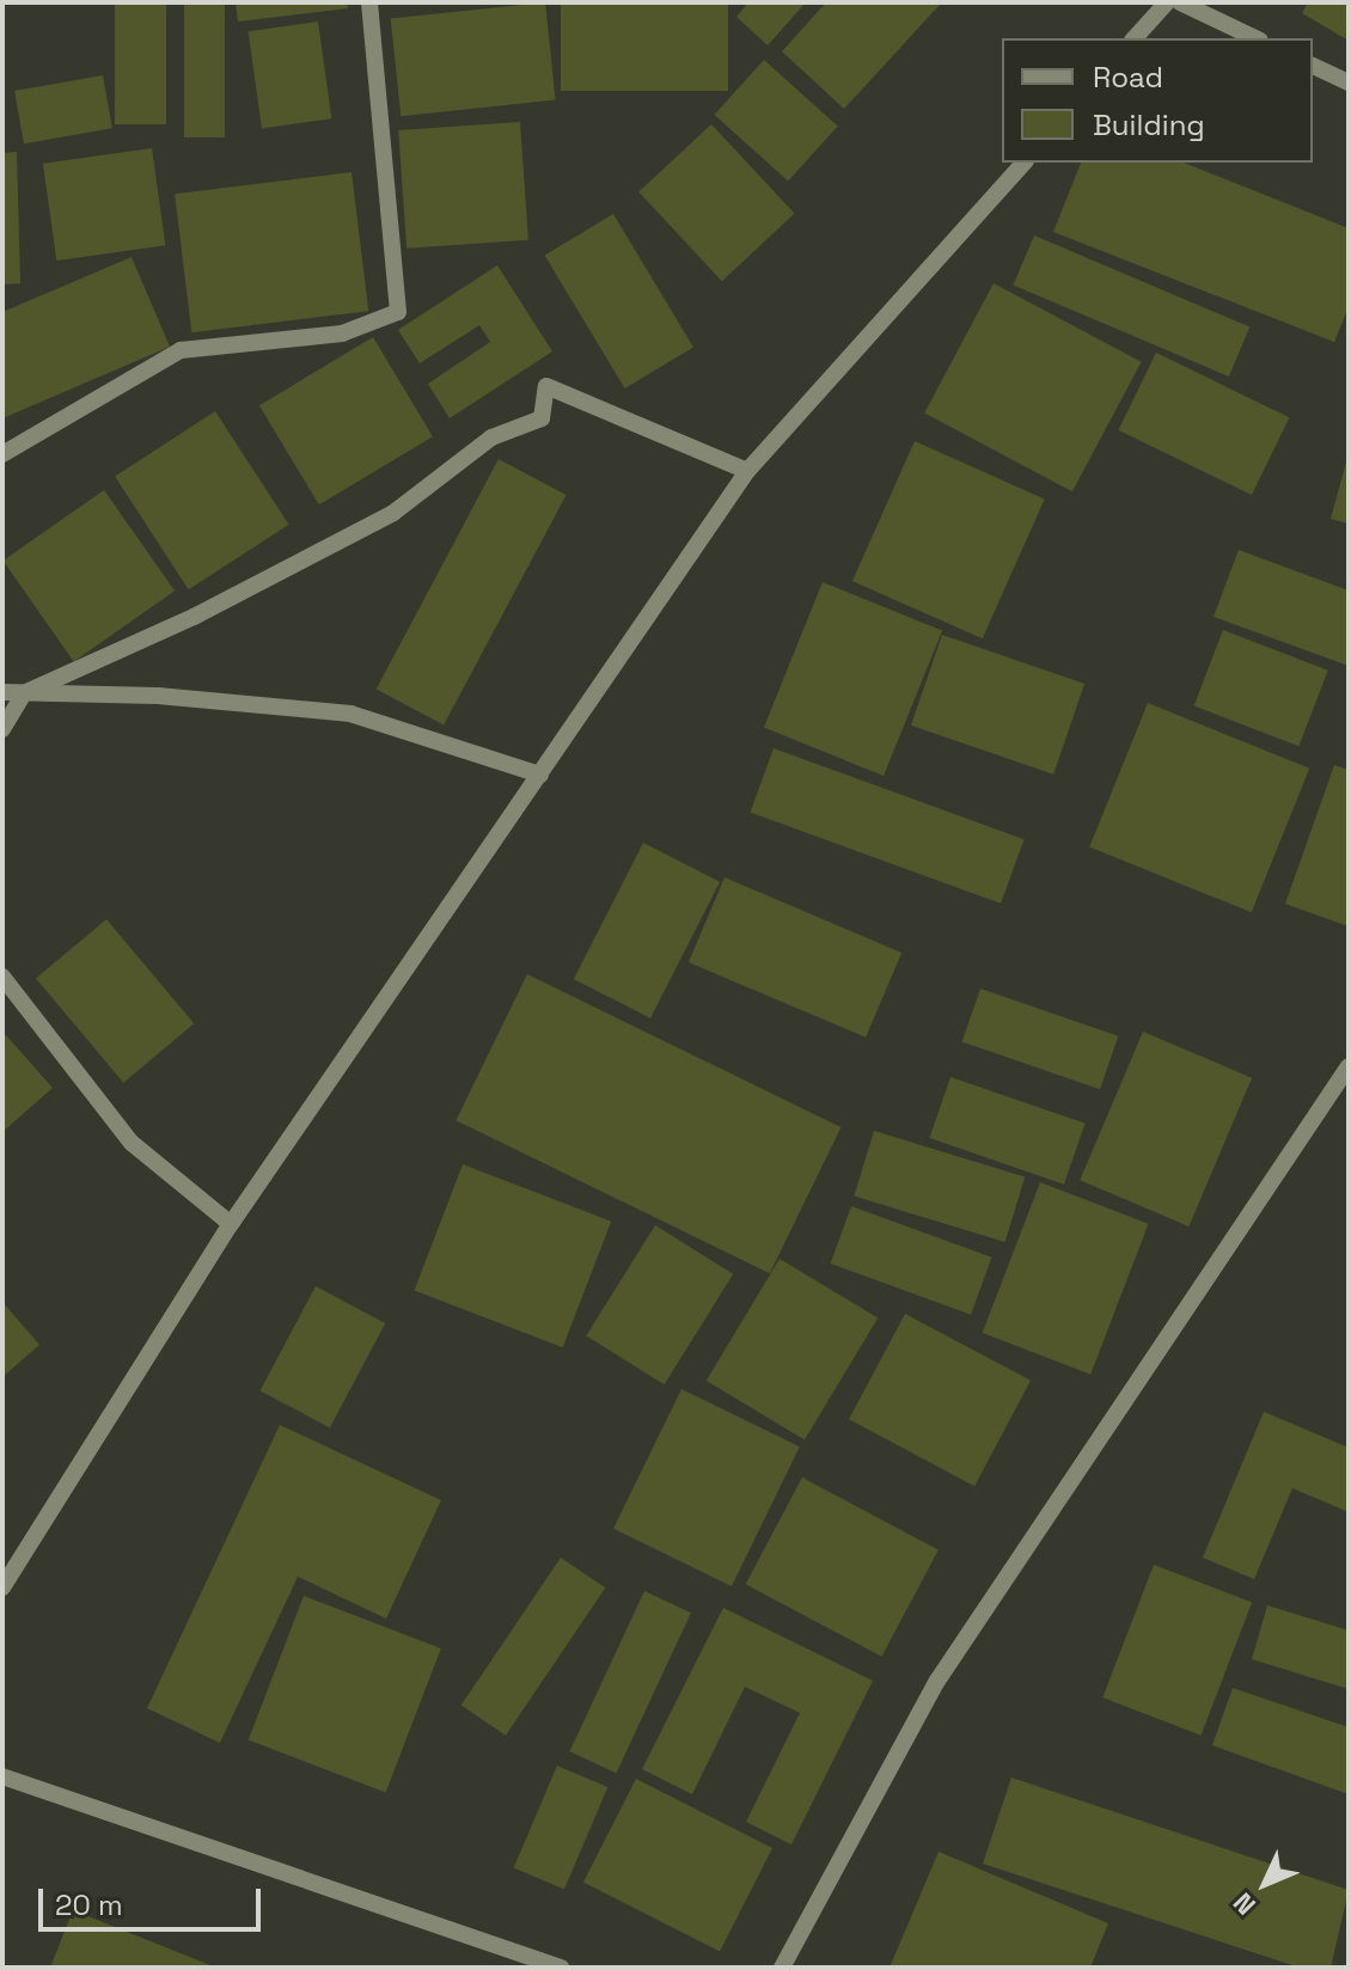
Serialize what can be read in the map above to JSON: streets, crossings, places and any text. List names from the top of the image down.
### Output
{
  "legend": ["Road", "Building"],
  "scale_bar": "20 m",
  "north": "bottom left"
}
